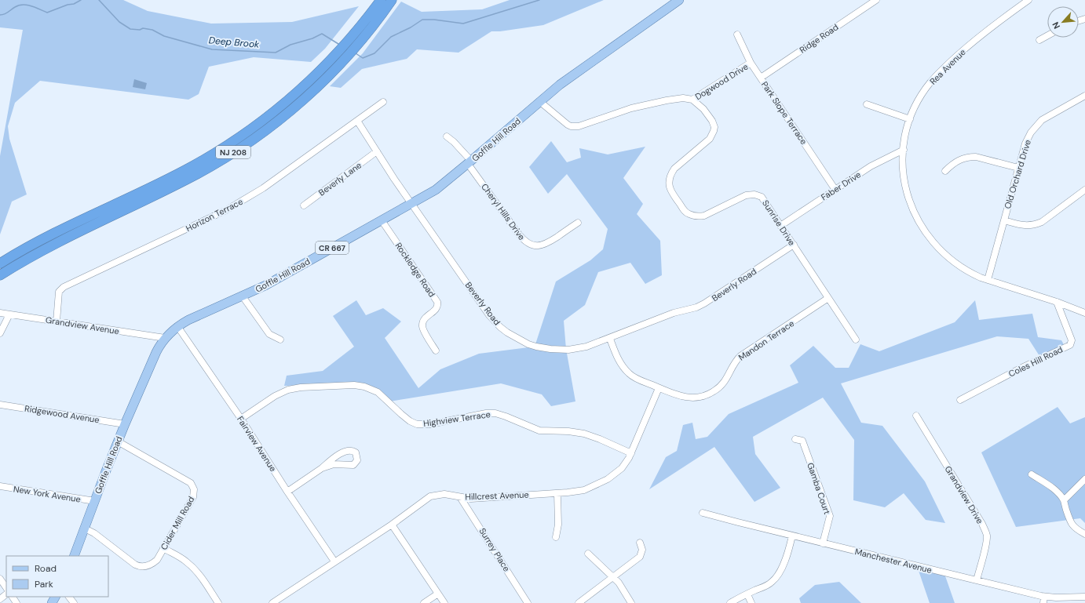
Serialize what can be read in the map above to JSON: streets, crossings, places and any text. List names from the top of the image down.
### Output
{
  "streets": {
    "highway": ["NJ 208"],
    "main road": ["Goffle Hill Road", "CR 667"],
    "street": [
      "Ridge Road",
      "Rea Avenue",
      "Dogwood Drive",
      "Park Slope Terrace",
      "Old Orchard Drive",
      "Beverly Lane",
      "Faber Drive",
      "Cheryl Hills Drive",
      "Horizon Terrace",
      "Sunrise Drive",
      "Rockledge Road",
      "Beverly Road",
      "Grandview Avenue",
      "Mandon Terrace",
      "Coles Hill Road",
      "Ridgewood Avenue",
      "Highview Terrace",
      "Fairview Avenue",
      "Gamba Court",
      "New York Avenue",
      "Grandview Drive",
      "Hillcrest Avenue",
      "Cider Mill Road",
      "Surrey Place",
      "Manchester Avenue"
    ]
  },
  "crossings": [
    ["Ridge Road", "Park Slope Terrace"],
    ["Rea Avenue", "Old Orchard Drive"],
    ["Rea Avenue", "Faber Drive"],
    ["Rea Avenue", "Coles Hill Road"],
    ["Dogwood Drive", "Park Slope Terrace"],
    ["Dogwood Drive", "Sunrise Drive"],
    ["Park Slope Terrace", "Faber Drive"],
    ["Goffle Hill Road", "Cheryl Hills Drive"],
    ["Goffle Hill Road", "Rockledge Road"],
    ["Goffle Hill Road", "Beverly Road"],
    ["Goffle Hill Road", "Grandview Avenue"],
    ["Goffle Hill Road", "Ridgewood Avenue"],
    ["Goffle Hill Road", "Fairview Avenue"],
    ["Goffle Hill Road", "New York Avenue"],
    ["Goffle Hill Road", "Cider Mill Road"],
    ["Beverly Lane", "Beverly Road"],
    ["Faber Drive", "Sunrise Drive"],
    ["Horizon Terrace", "Beverly Road"],
    ["Horizon Terrace", "Grandview Avenue"],
    ["Sunrise Drive", "Beverly Road"],
    ["Sunrise Drive", "Mandon Terrace"],
    ["Beverly Road", "Mandon Terrace"],
    ["Mandon Terrace", "Hillcrest Avenue"],
    ["Highview Terrace", "Fairview Avenue"],
    ["Highview Terrace", "Hillcrest Avenue"],
    ["Fairview Avenue", "Hillcrest Avenue"],
    ["Gamba Court", "Manchester Avenue"],
    ["Grandview Drive", "Manchester Avenue"],
    ["Hillcrest Avenue", "Surrey Place"]
  ],
  "water": ["Deep Brook"],
  "legend": ["Road", "Park"],
  "north": "bottom left"
}
